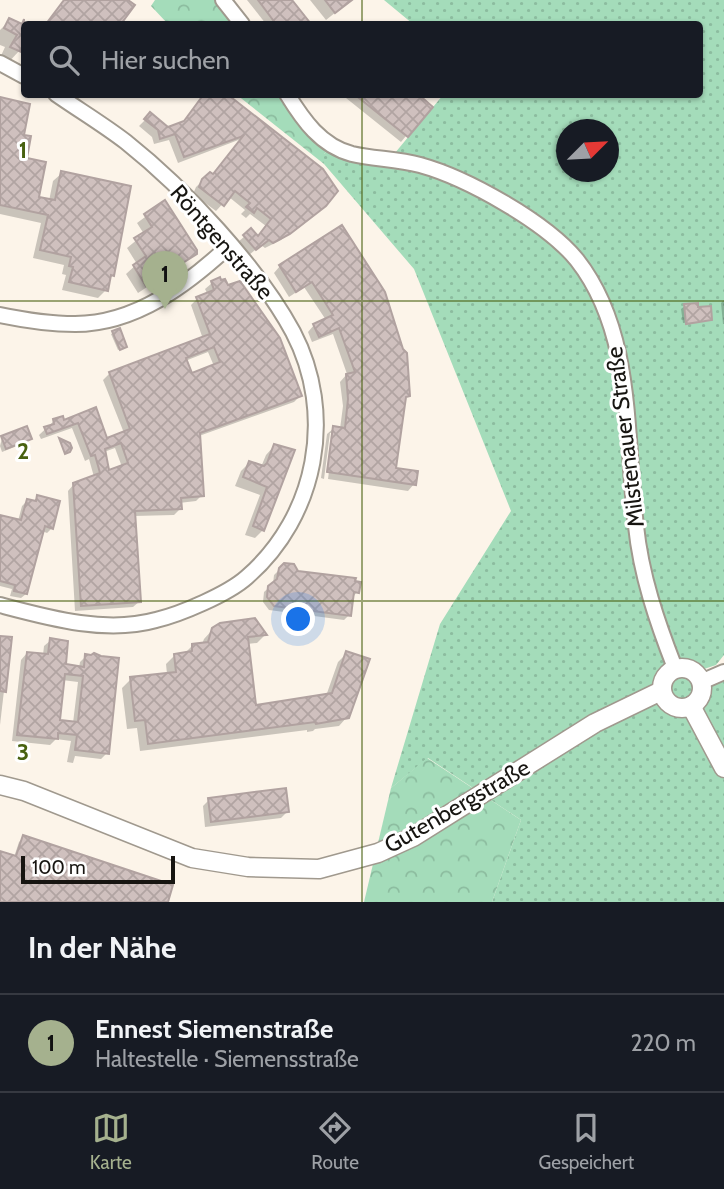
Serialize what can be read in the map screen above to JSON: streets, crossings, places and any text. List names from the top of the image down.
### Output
{
  "streets": {
    "main road": ["Gutenbergstraße"],
    "street": ["Röntgenstraße", "Milstenauer Straße"]
  },
  "crossings": [
    ["Milstenauer Straße", "Gutenbergstraße"]
  ],
  "scale_bar": "100 m",
  "north": "top right",
  "page": {
    "search": "Hier suchen",
    "pins": "1",
    "scale": "100 m",
    "heading": "In der Nähe",
    "list": [
      {
        "mark": "1",
        "name": "Ennest Siemenstraße",
        "note": "Haltestelle · Siemensstraße",
        "value": "220 m"
      }
    ],
    "nav": ["Karte", "Route", "Gespeichert"]
  },
  "grid": {
    "rows": ["1", "2", "3"]
  }
}
